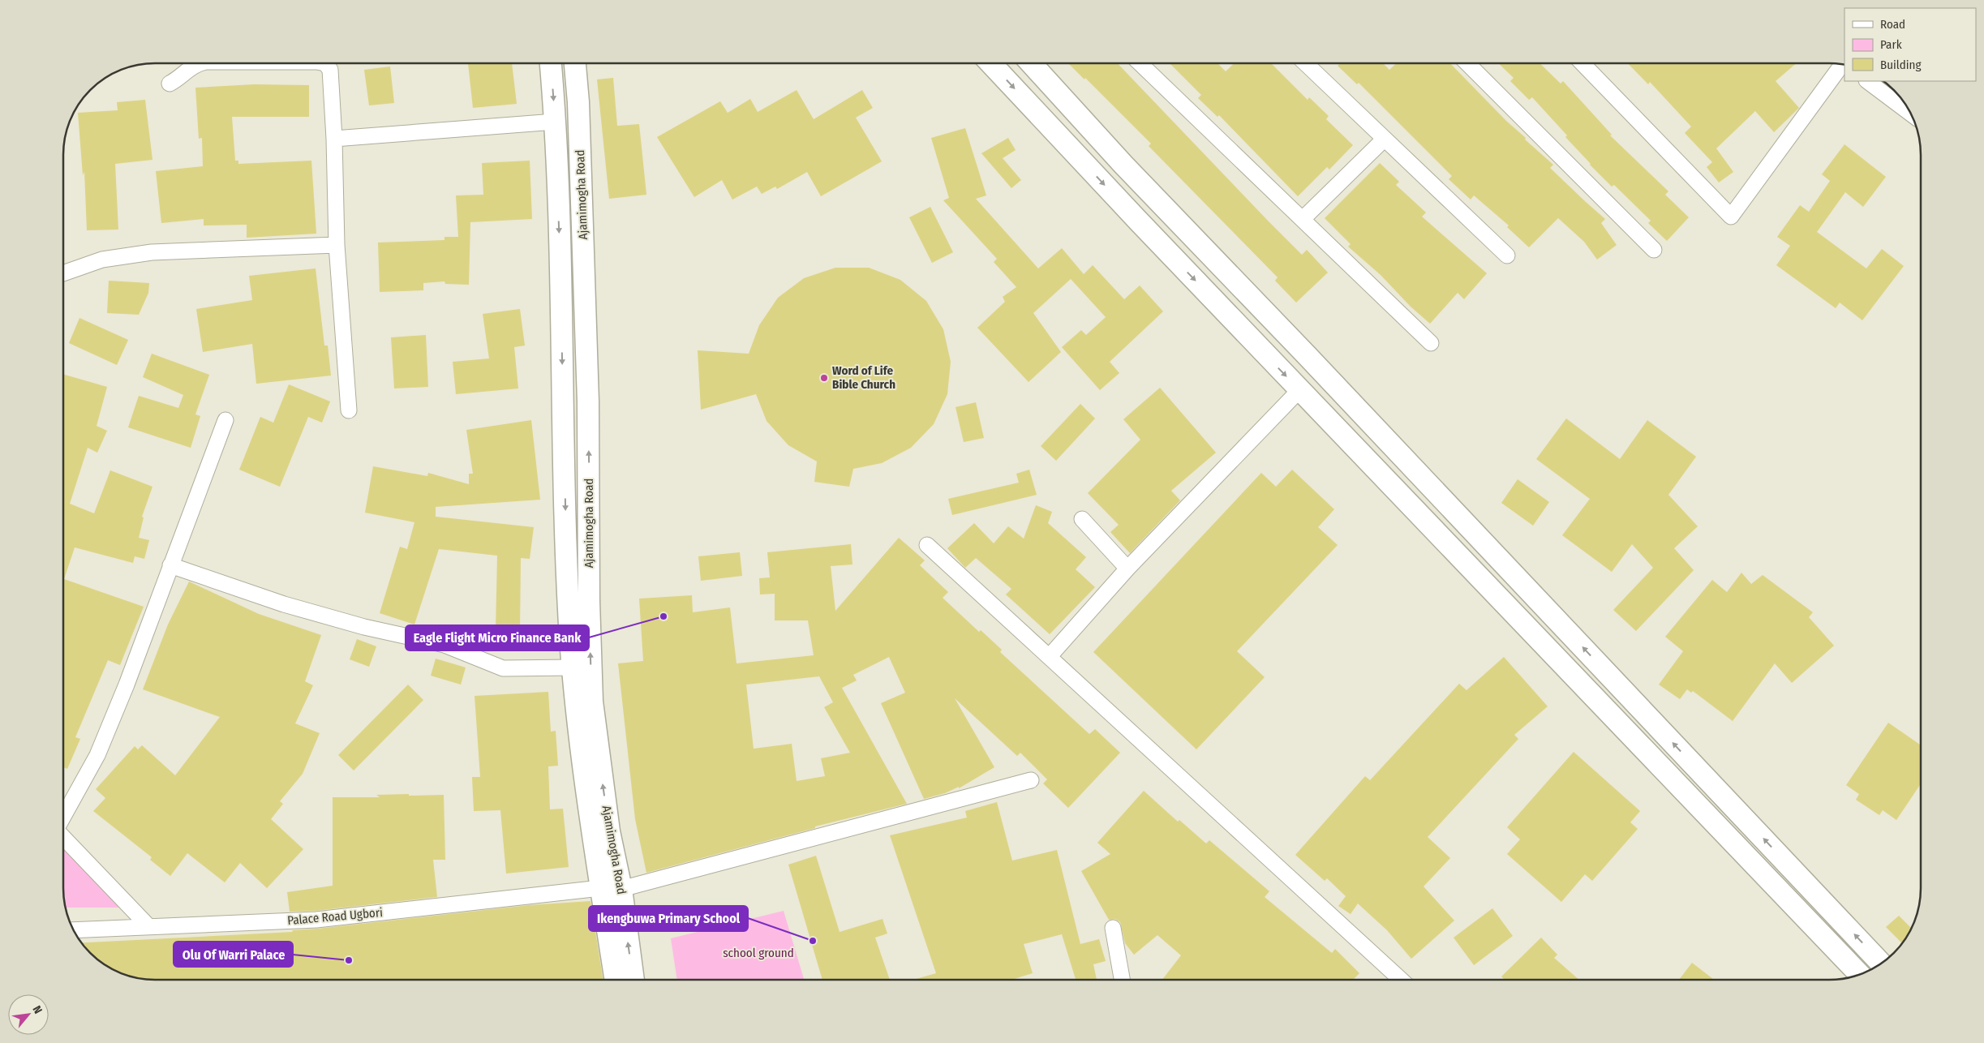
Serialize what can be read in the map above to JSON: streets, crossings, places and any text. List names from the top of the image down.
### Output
{
  "streets": {
    "main road": ["Ajamimogha Road"],
    "street": ["Palace Road Ugbori"]
  },
  "crossings": [
    ["Ajamimogha Road", "Palace Road Ugbori"]
  ],
  "parks": ["school ground"],
  "places": [
    "Word of Life Bible Church",
    "Eagle Flight Micro Finance Bank",
    "Ikengbuwa Primary School",
    "Olu Of Warri Palace"
  ],
  "legend": ["Road", "Park", "Building"],
  "north": "top right"
}
